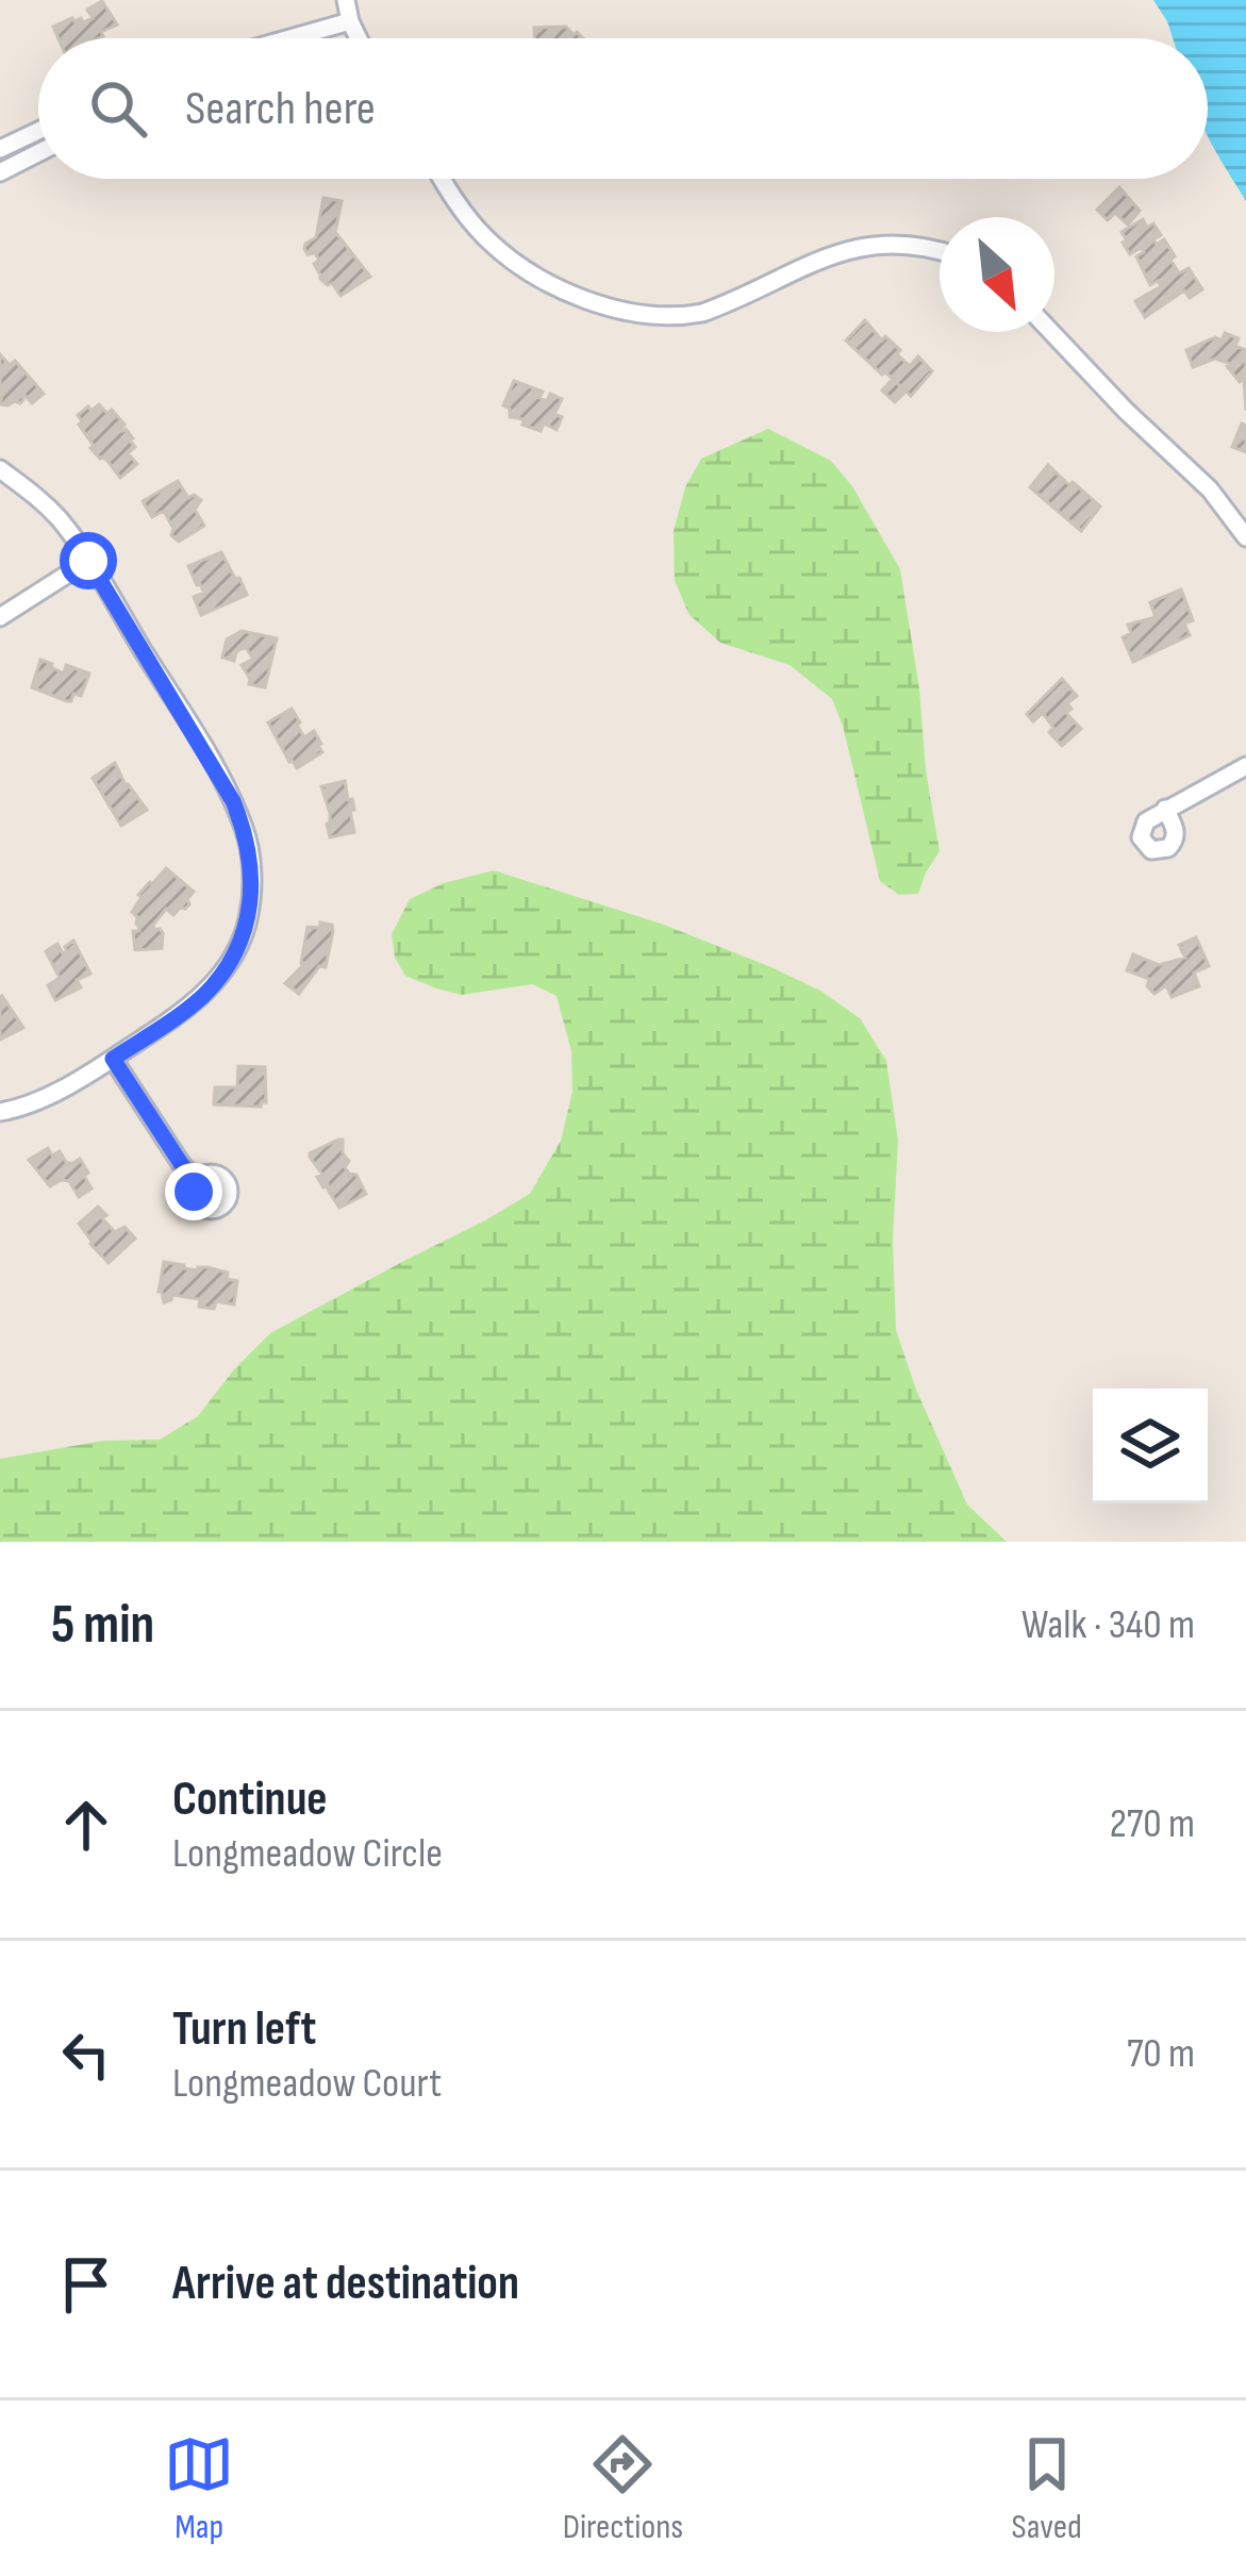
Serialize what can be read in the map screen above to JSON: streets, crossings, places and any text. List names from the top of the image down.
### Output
{
  "north": "bottom right",
  "page": {
    "search": "Search here",
    "heading": ["5 min", "Walk · 340 m"],
    "list": [
      ["Continue", "Longmeadow Circle", "270 m"],
      ["Turn left", "Longmeadow Court", "70 m"],
      "Arrive at destination"
    ],
    "nav": ["Map", "Directions", "Saved"]
  }
}
